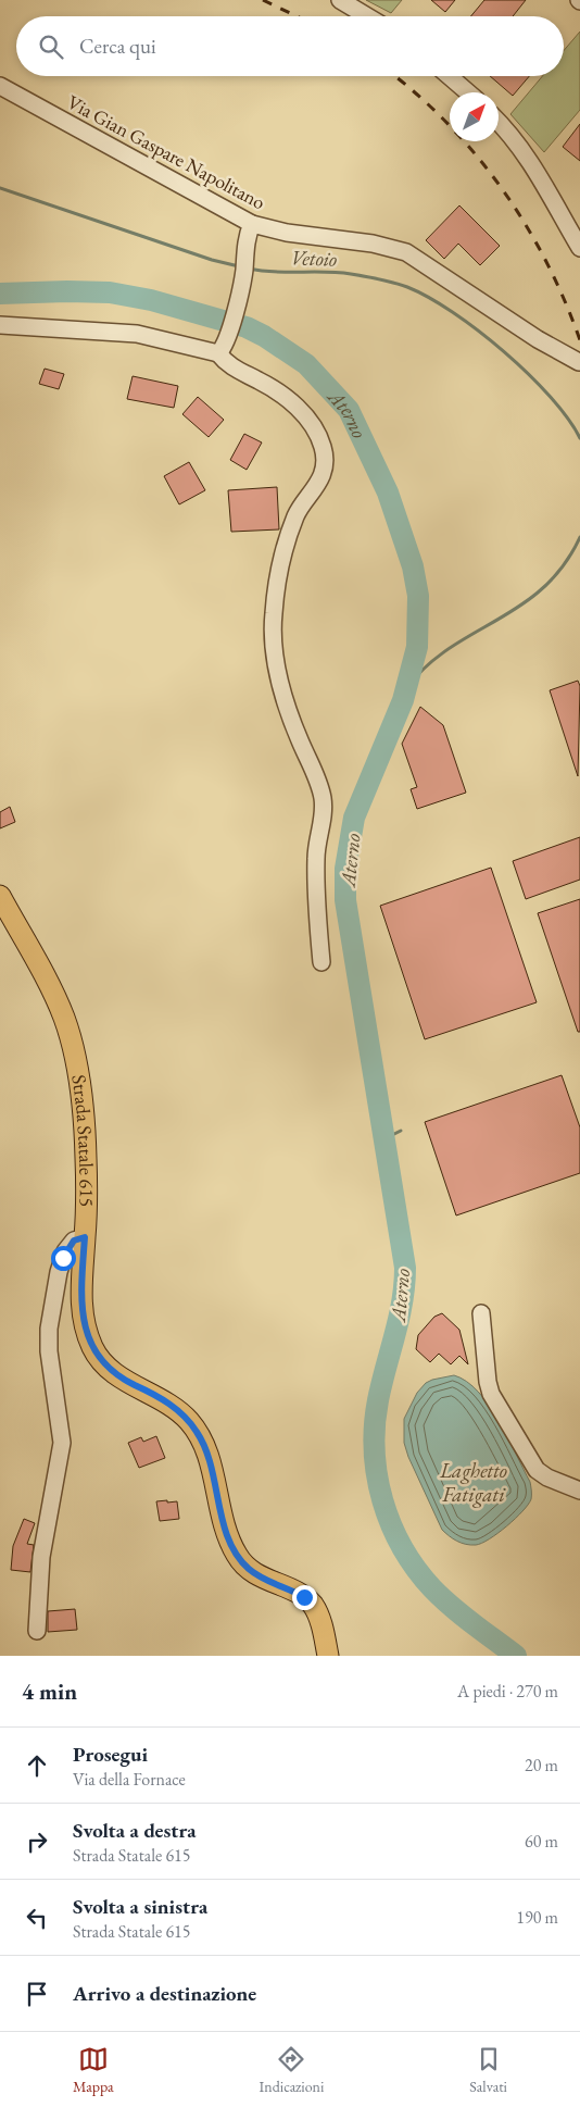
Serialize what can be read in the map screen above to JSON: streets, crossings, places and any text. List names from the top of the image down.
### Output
{
  "streets": {
    "main road": ["Strada Statale 615"],
    "street": ["Via Gian Gaspare Napolitano"]
  },
  "water": ["Vetoio", "Aterno", "Laghetto Fatigati"],
  "north": "top right",
  "page": {
    "search": "Cerca qui",
    "heading": ["4 min", "A piedi · 270 m"],
    "list": [
      ["Prosegui", "Via della Fornace", "20 m"],
      ["Svolta a destra", "Strada Statale 615", "60 m"],
      ["Svolta a sinistra", "Strada Statale 615", "190 m"],
      "Arrivo a destinazione"
    ],
    "nav": ["Mappa", "Indicazioni", "Salvati"]
  }
}
